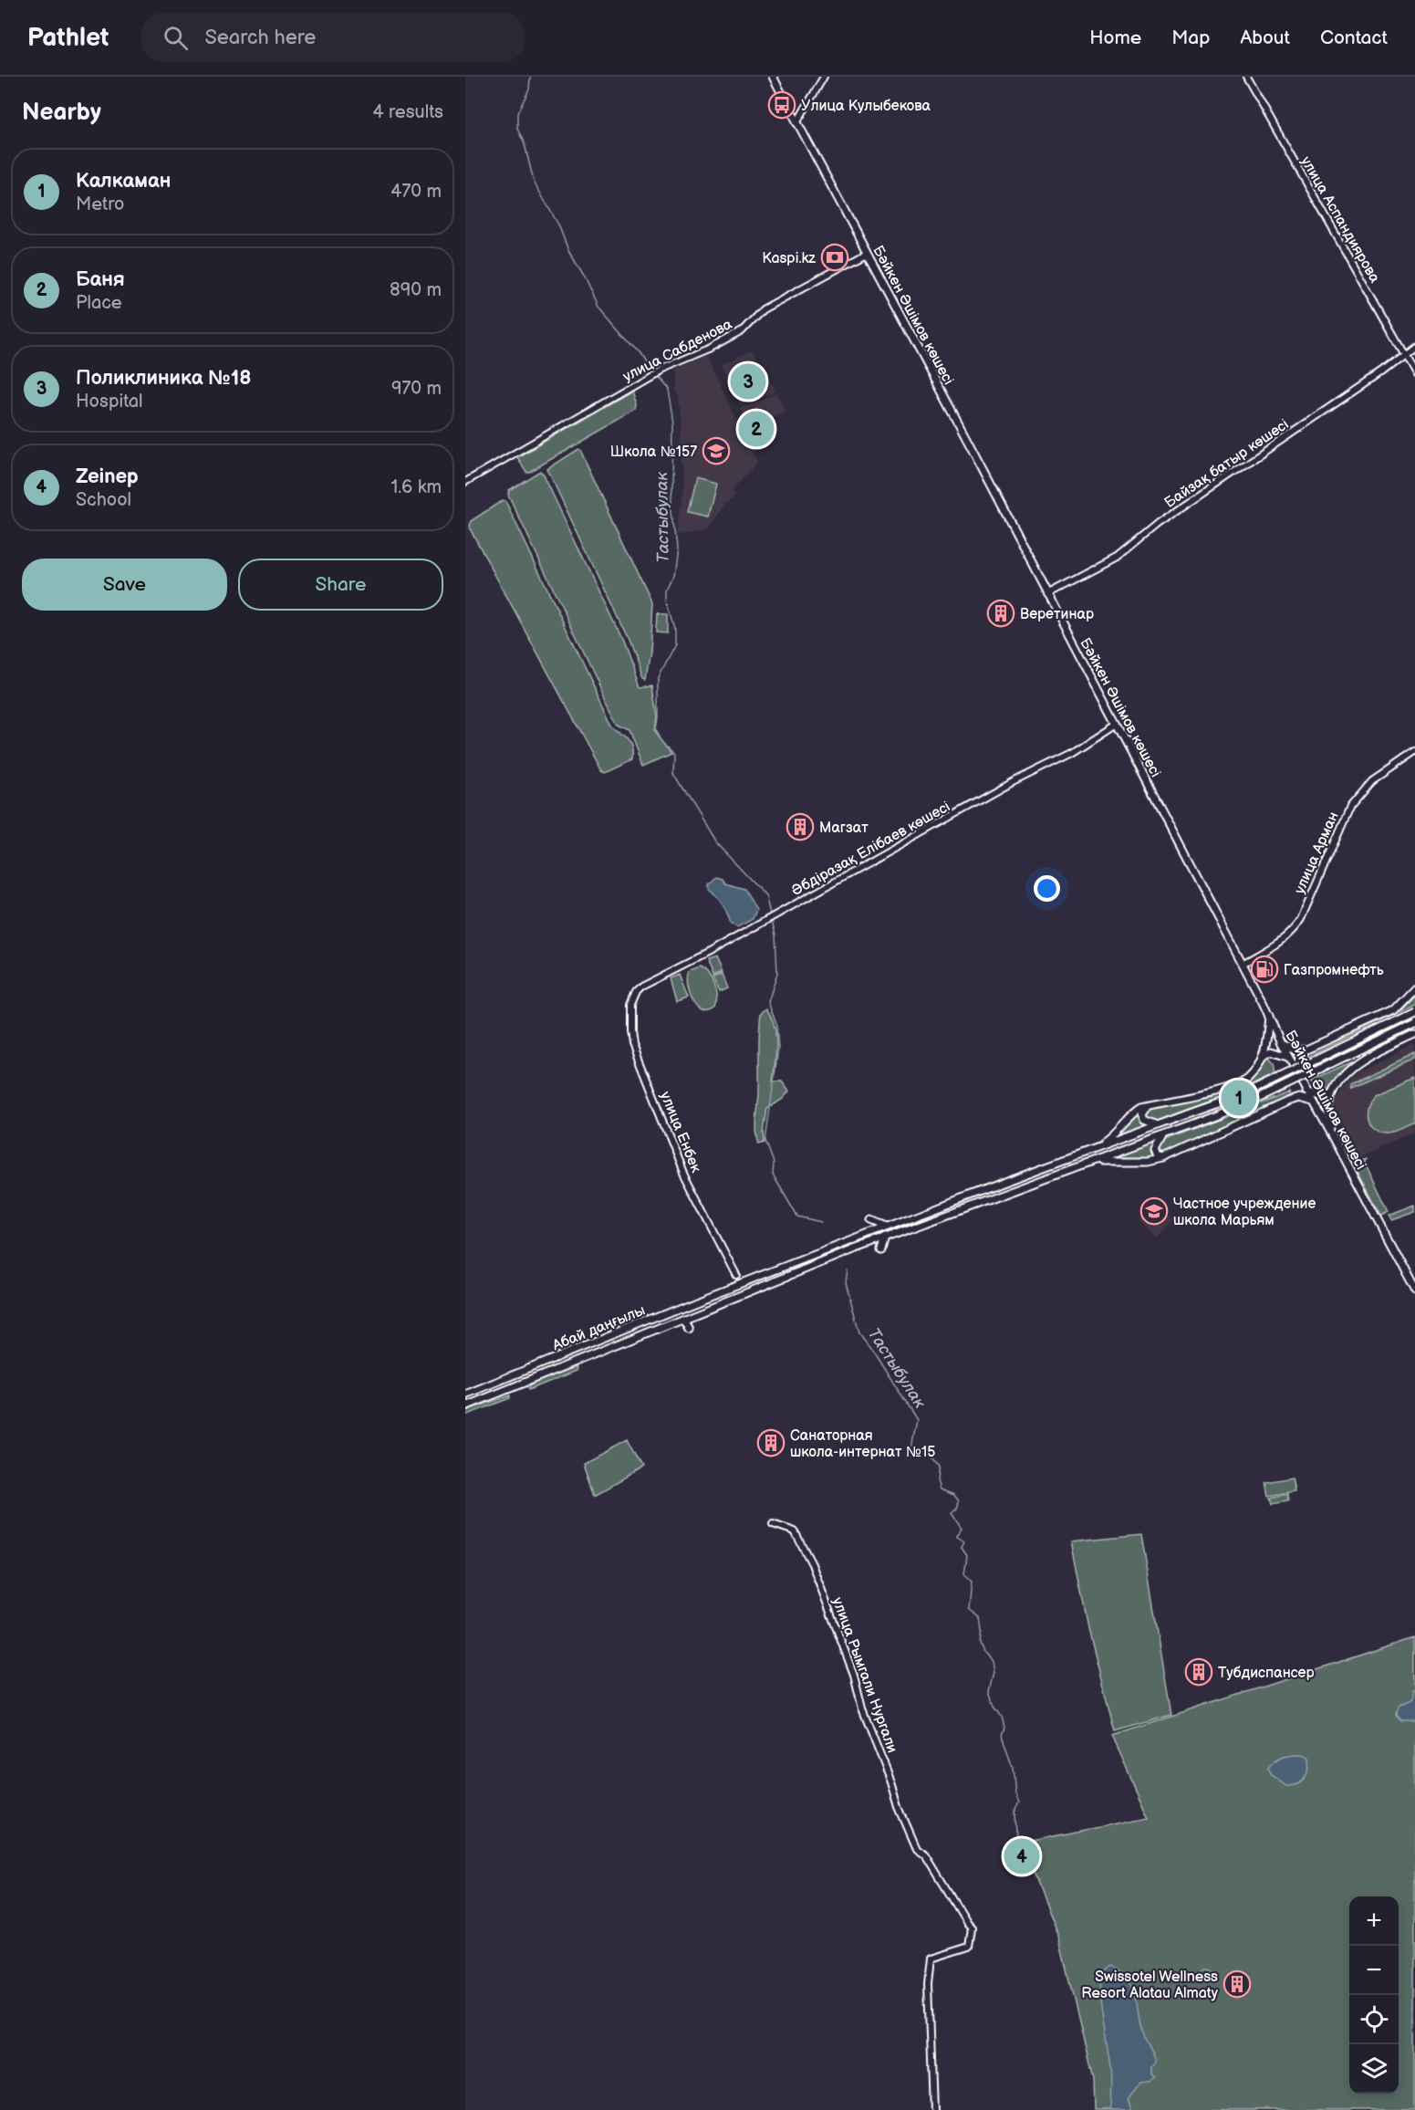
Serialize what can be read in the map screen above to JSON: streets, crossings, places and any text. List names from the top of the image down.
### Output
{
  "streets": {
    "main road": ["Бәйкен Әшімов көшесі", "Абай даңғылы"],
    "street": [
      "улица Аспандиярова",
      "улица Сабденова",
      "Байзақ батыр көшесі",
      "Әбдіразақ Елібаев көшесі",
      "улица Арман",
      "улица Енбек",
      "улица Рымгали Нургали"
    ]
  },
  "crossings": [
    ["улица Аспандиярова", "Байзақ батыр көшесі"],
    ["Бәйкен Әшімов көшесі", "улица Сабденова"],
    ["Бәйкен Әшімов көшесі", "Байзақ батыр көшесі"],
    ["Бәйкен Әшімов көшесі", "Әбдіразақ Елібаев көшесі"],
    ["Бәйкен Әшімов көшесі", "улица Арман"],
    ["Әбдіразақ Елібаев көшесі", "улица Енбек"]
  ],
  "water": ["Тастыбулак"],
  "places": {
    "bus stop": ["Улица Кулыбекова"],
    "bank": ["Kaspi.kz"],
    "school or university": ["Школа №157", "Частное учреждение школа Марьям"],
    "building": [
      "Веретинар",
      "Магзат",
      "Санаторная школа-интернат №15",
      "Тубдиспансер",
      "Swissotel Wellness Resort Alatau Almaty"
    ],
    "fuel station": ["Газпромнефть"]
  },
  "page": {
    "header": "Pathlet",
    "search": "Search here",
    "nav": [
      "Home",
      "Map",
      "About",
      "Contact"
    ],
    "heading": ["Nearby", "4 results"],
    "list": [
      {
        "mark": "1",
        "name": "Калкаман",
        "note": "Metro",
        "value": "470 m"
      },
      {
        "mark": "2",
        "name": "Баня",
        "note": "Place",
        "value": "890 m"
      },
      {
        "mark": "3",
        "name": "Поликлиника №18",
        "note": "Hospital",
        "value": "970 m"
      },
      {
        "mark": "4",
        "name": "Zeinep",
        "note": "School",
        "value": "1.6 km"
      }
    ],
    "pins": [
      "3",
      "2",
      "1",
      "4"
    ],
    "buttons": ["Save", "Share"],
    "map_buttons": ["+", "−"]
  }
}
